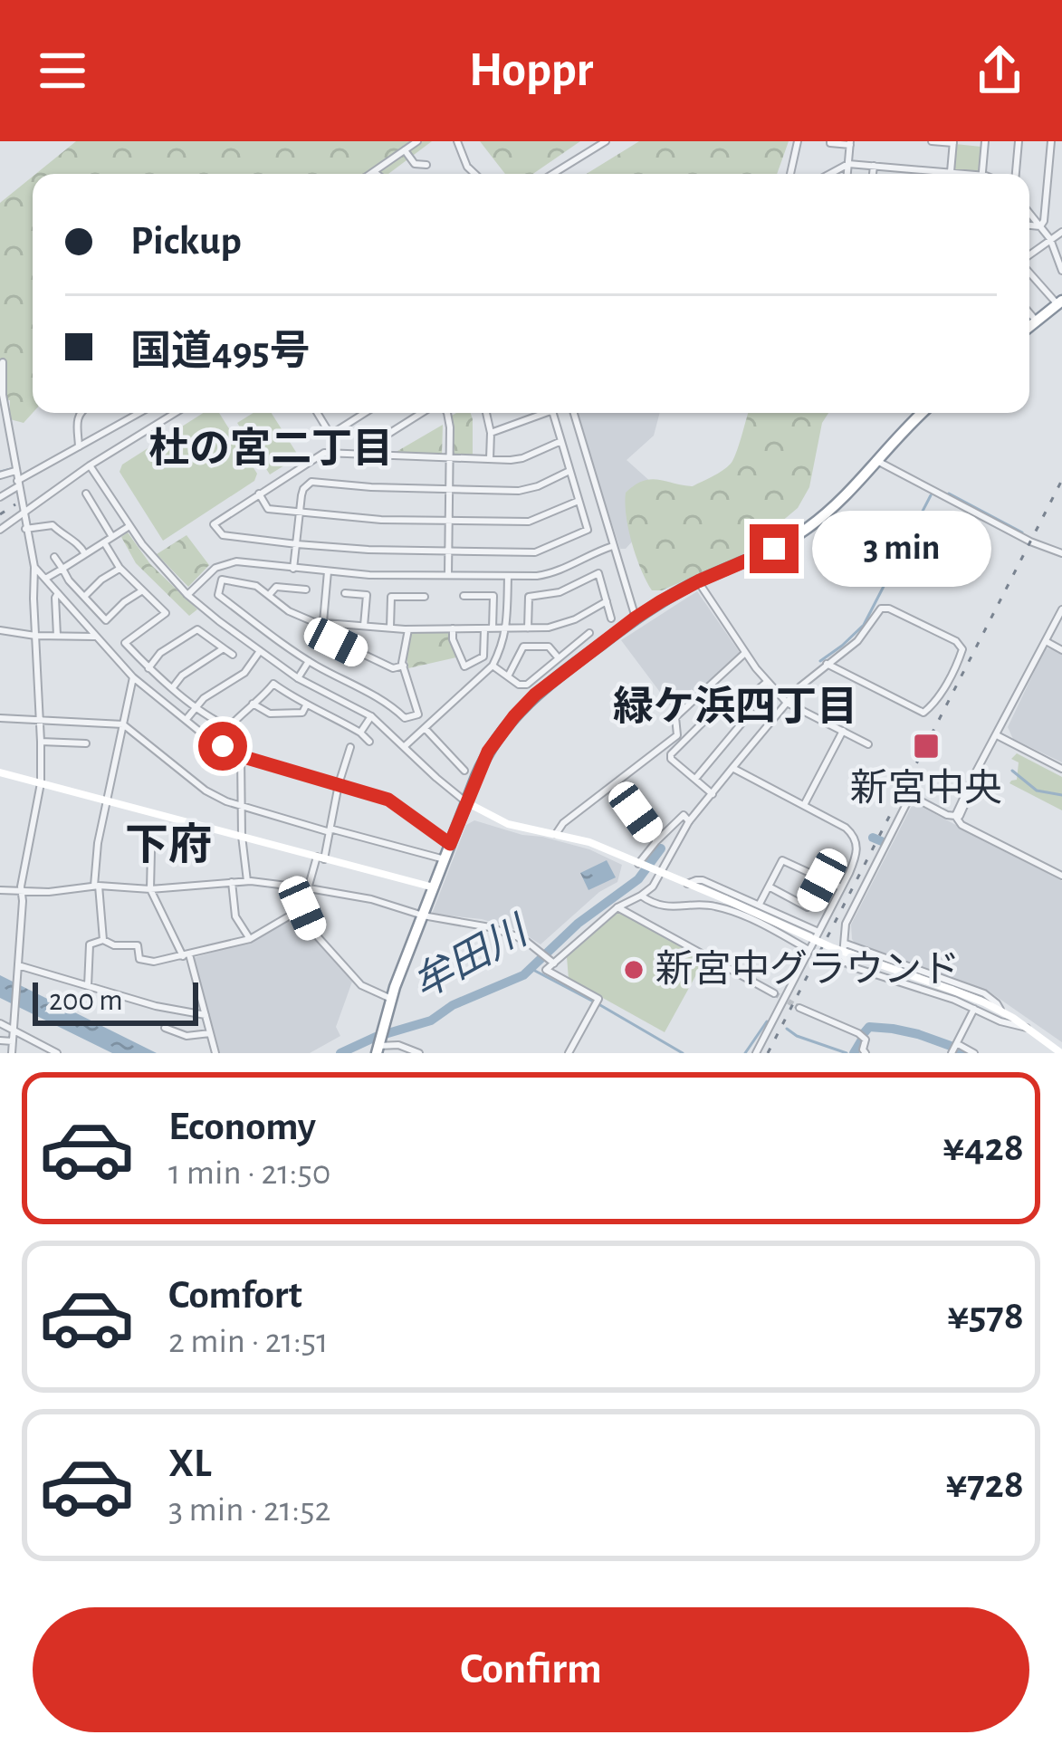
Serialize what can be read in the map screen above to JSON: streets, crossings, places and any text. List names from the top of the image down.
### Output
{
  "districts": ["杜の宮二丁目", "緑ケ浜四丁目", "下府"],
  "water": ["牟田川"],
  "places": {
    "transit": ["新宮中央"],
    "other": ["新宮中グラウンド"]
  },
  "scale_bar": "200 m",
  "page": {
    "header": "Hoppr",
    "banner": ["Pickup", "国道495号"],
    "bubble": "3 min",
    "scale": "200 m",
    "list": [
      {
        "name": "Economy",
        "note": "1 min · 21:50",
        "value": "¥428"
      },
      {
        "name": "Comfort",
        "note": "2 min · 21:51",
        "value": "¥578"
      },
      {
        "name": "XL",
        "note": "3 min · 21:52",
        "value": "¥728"
      }
    ],
    "buttons": "Confirm"
  }
}
